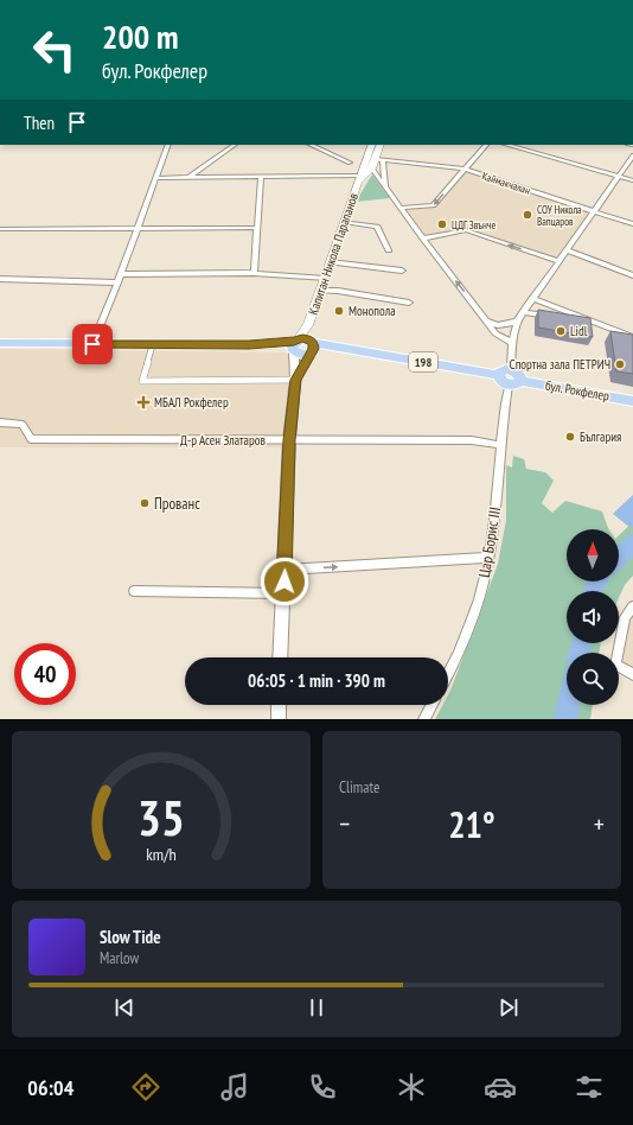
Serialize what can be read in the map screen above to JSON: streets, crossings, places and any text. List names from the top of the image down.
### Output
{
  "streets": {
    "main road": ["Капитан Никола Парапанов", "198", "бул. Рокфелер"],
    "street": ["Каймакчалан", "Д-р Асен Златаров", "Цар Борис III"]
  },
  "crossings": [
    ["Каймакчалан", "Капитан Никола Парапанов"],
    ["Капитан Никола Парапанов", "198"],
    ["бул. Рокфелер", "Цар Борис III"],
    ["Д-р Асен Златаров", "Цар Борис III"]
  ],
  "places": {
    "other": [
      "СОУ Никола Вапцаров",
      "ЦДГ Звънче",
      "Монопола",
      "Lidl",
      "Спортна зала ПЕТРИЧ",
      "България",
      "Прованс"
    ],
    "health": ["МБАЛ Рокфелер"]
  },
  "north": "top",
  "page": {
    "turn": ["200 m", "бул. Рокфелер"],
    "then": "Then",
    "limit": "40",
    "trip": "06:05 · 1 min · 390 m",
    "tile": "Climate",
    "heat": ["−", "21°", "+"],
    "song": ["Slow Tide", "Marlow"],
    "tabs": "06:04",
    "gauge": ["35", "km/h"]
  }
}
